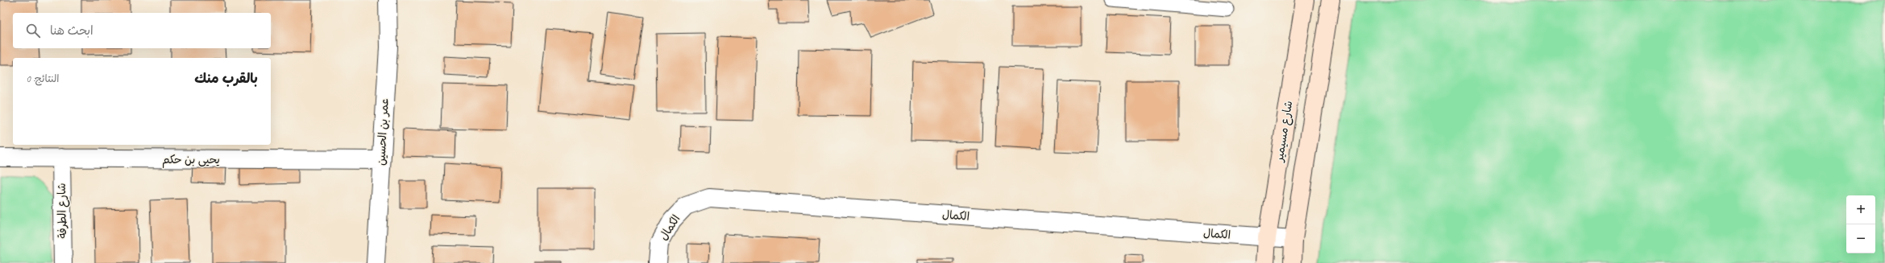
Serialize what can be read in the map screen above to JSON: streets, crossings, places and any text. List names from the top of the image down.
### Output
{
  "streets": {
    "street": [
      "شارع مسيمير",
      "عمر بن الحسين",
      "يحيى بن حكم",
      "شارع الطرفة",
      "الكمال"
    ]
  },
  "crossings": [
    ["شارع مسيمير", "الكمال"],
    ["عمر بن الحسين", "يحيى بن حكم"],
    ["يحيى بن حكم", "شارع الطرفة"]
  ],
  "page": {
    "search": "ابحث هنا",
    "heading": ["بالقرب منك", "النتائج: 0"],
    "map_buttons": ["+", "−"]
  }
}
